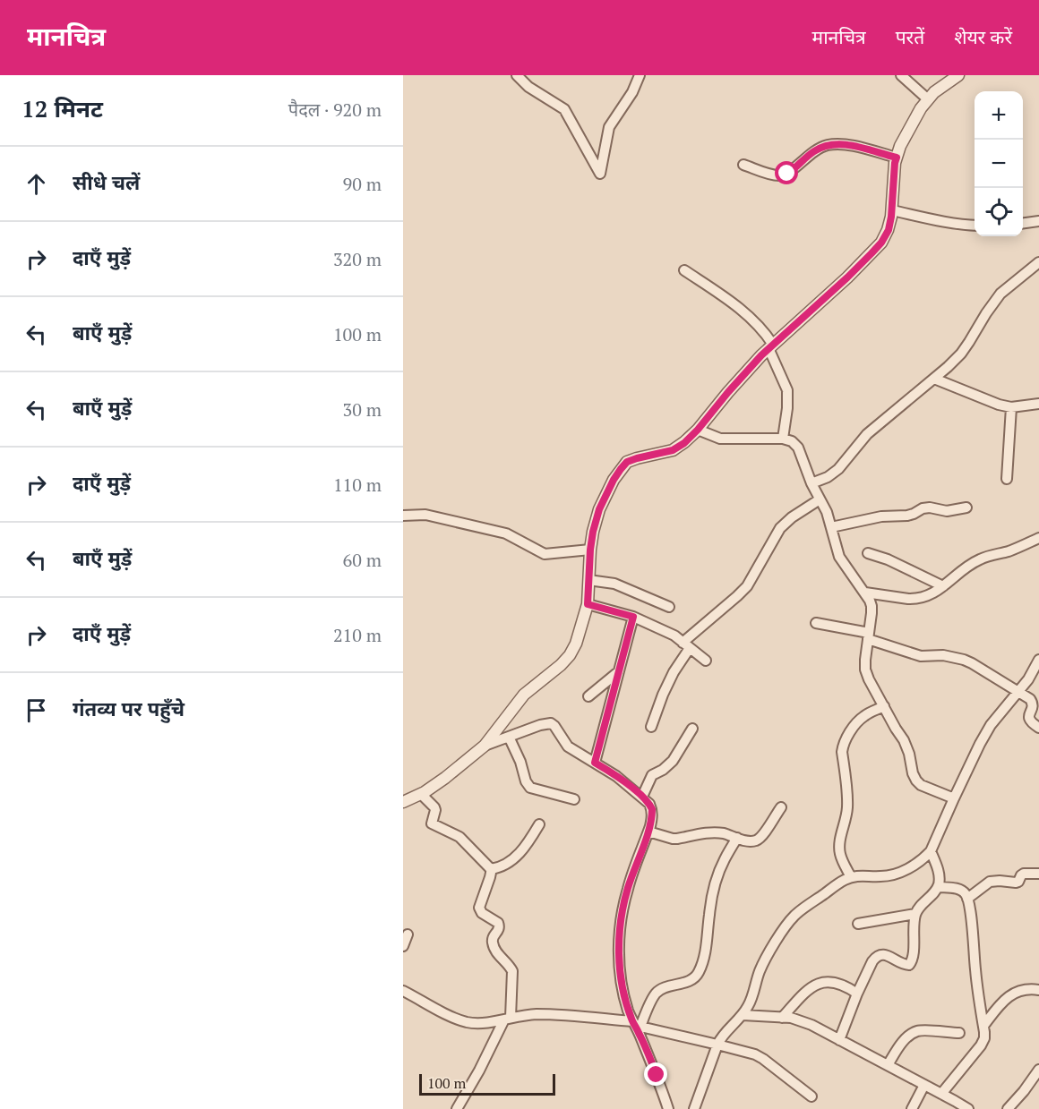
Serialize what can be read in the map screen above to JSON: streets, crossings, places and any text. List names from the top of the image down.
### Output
{
  "scale_bar": "100 m",
  "page": {
    "header": "मानचित्र",
    "nav": ["मानचित्र", "परतें", "शेयर करें"],
    "heading": ["12 मिनट", "पैदल · 920 m"],
    "map_buttons": ["+", "−"],
    "list": [
      ["सीधे चलें", "90 m"],
      ["दाएँ मुड़ें", "320 m"],
      ["बाएँ मुड़ें", "100 m"],
      ["बाएँ मुड़ें", "30 m"],
      ["दाएँ मुड़ें", "110 m"],
      ["बाएँ मुड़ें", "60 m"],
      ["दाएँ मुड़ें", "210 m"],
      "गंतव्य पर पहुँचे"
    ],
    "scale": "100 m"
  }
}
